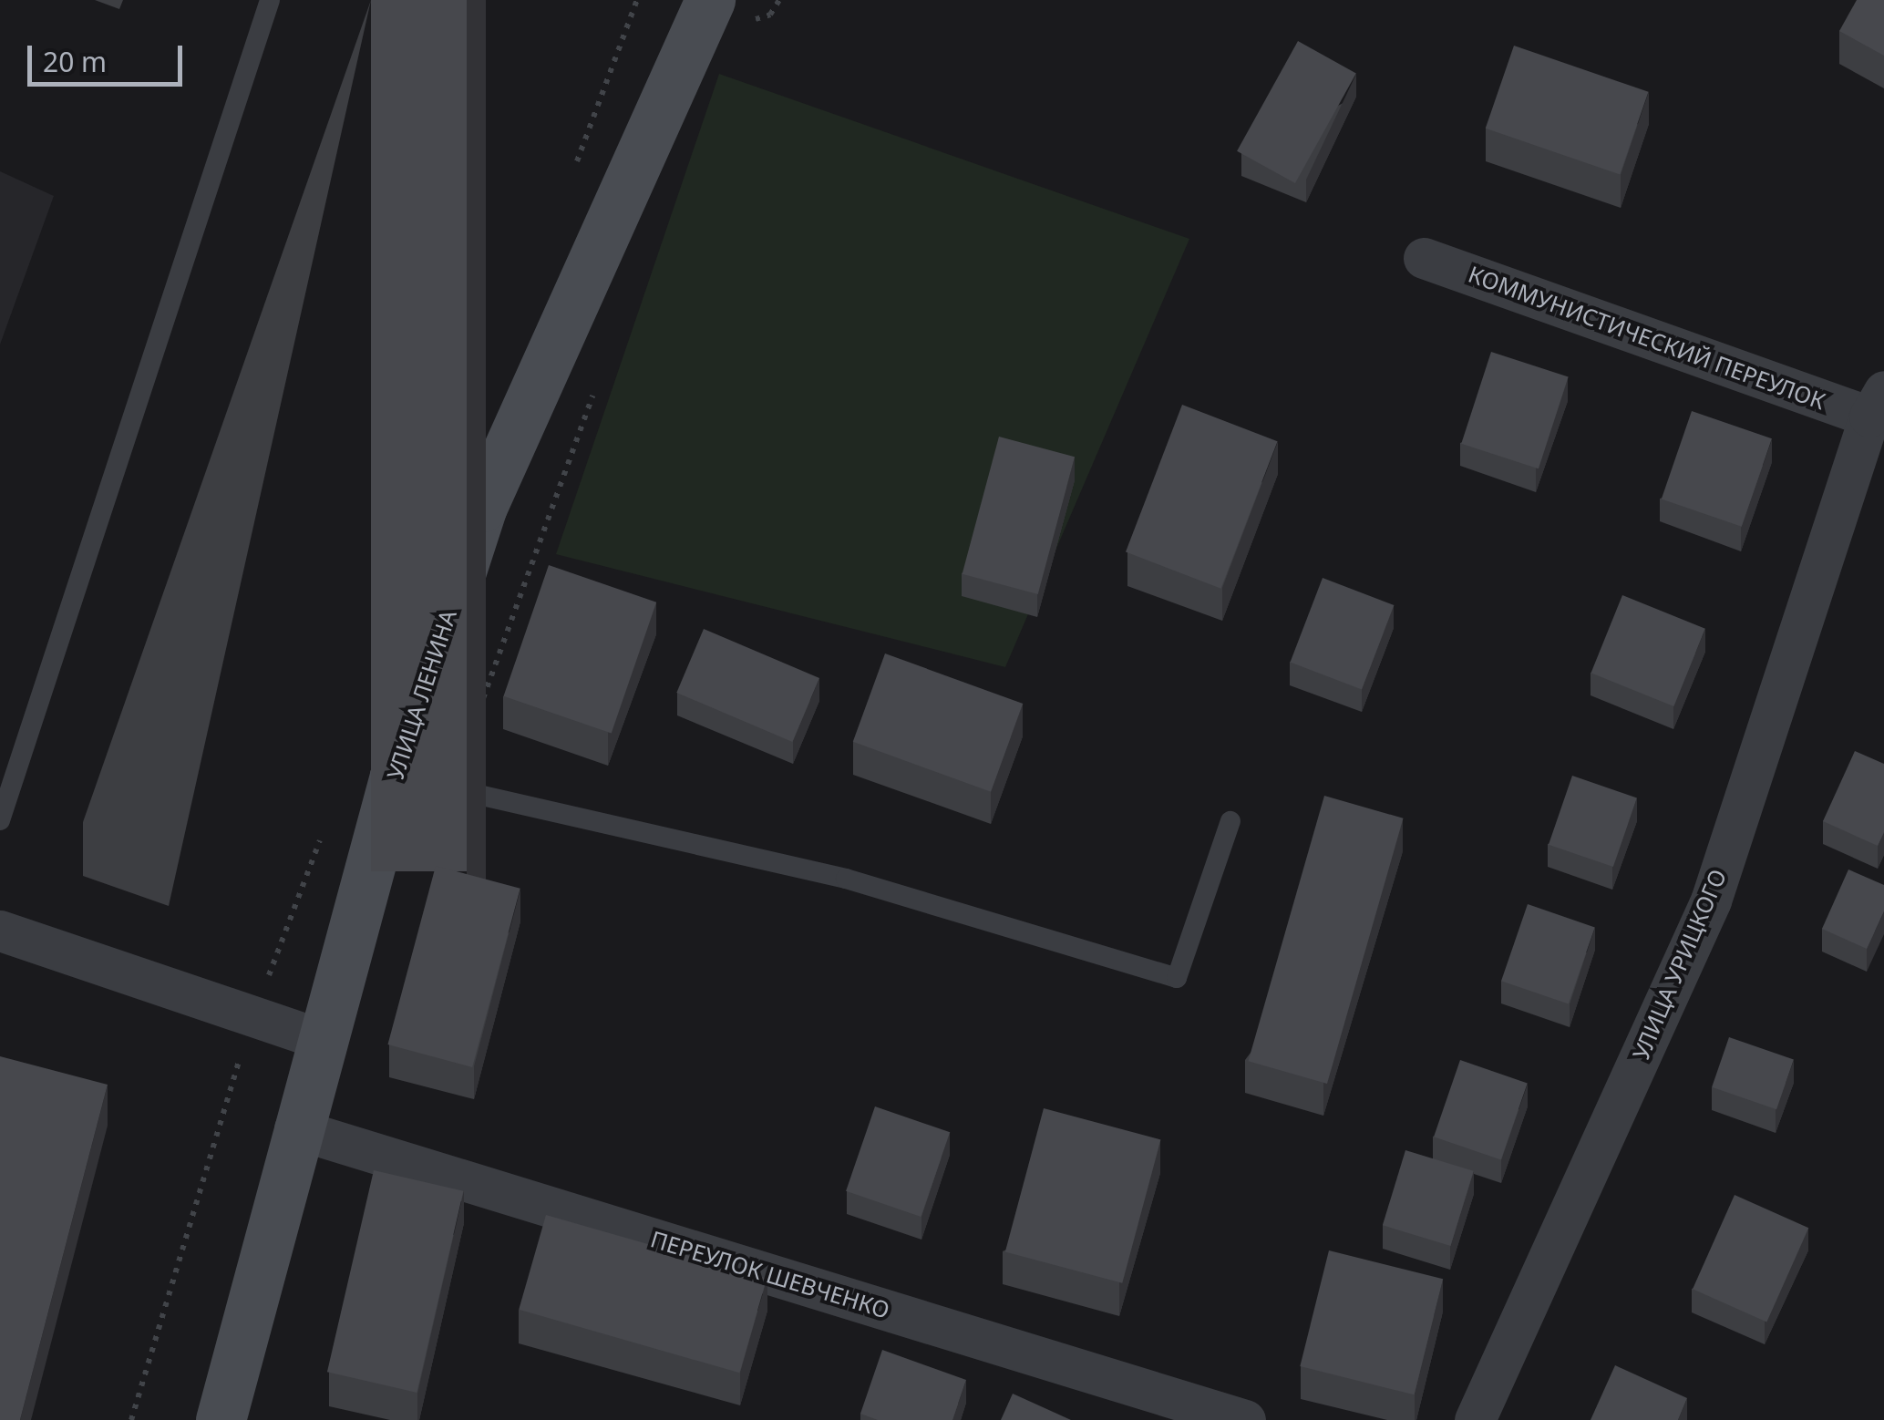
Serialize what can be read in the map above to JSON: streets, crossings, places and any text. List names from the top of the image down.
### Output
{
  "streets": {
    "main road": ["УЛИЦА ЛЕНИНА"],
    "street": ["КОММУНИСТИЧЕСКИЙ ПЕРЕУЛОК", "УЛИЦА УРИЦКОГО", "ПЕРЕУЛОК ШЕВЧЕНКО"]
  },
  "crossings": [
    ["КОММУНИСТИЧЕСКИЙ ПЕРЕУЛОК", "УЛИЦА УРИЦКОГО"],
    ["УЛИЦА ЛЕНИНА", "ПЕРЕУЛОК ШЕВЧЕНКО"]
  ],
  "scale_bar": "20 m"
}
